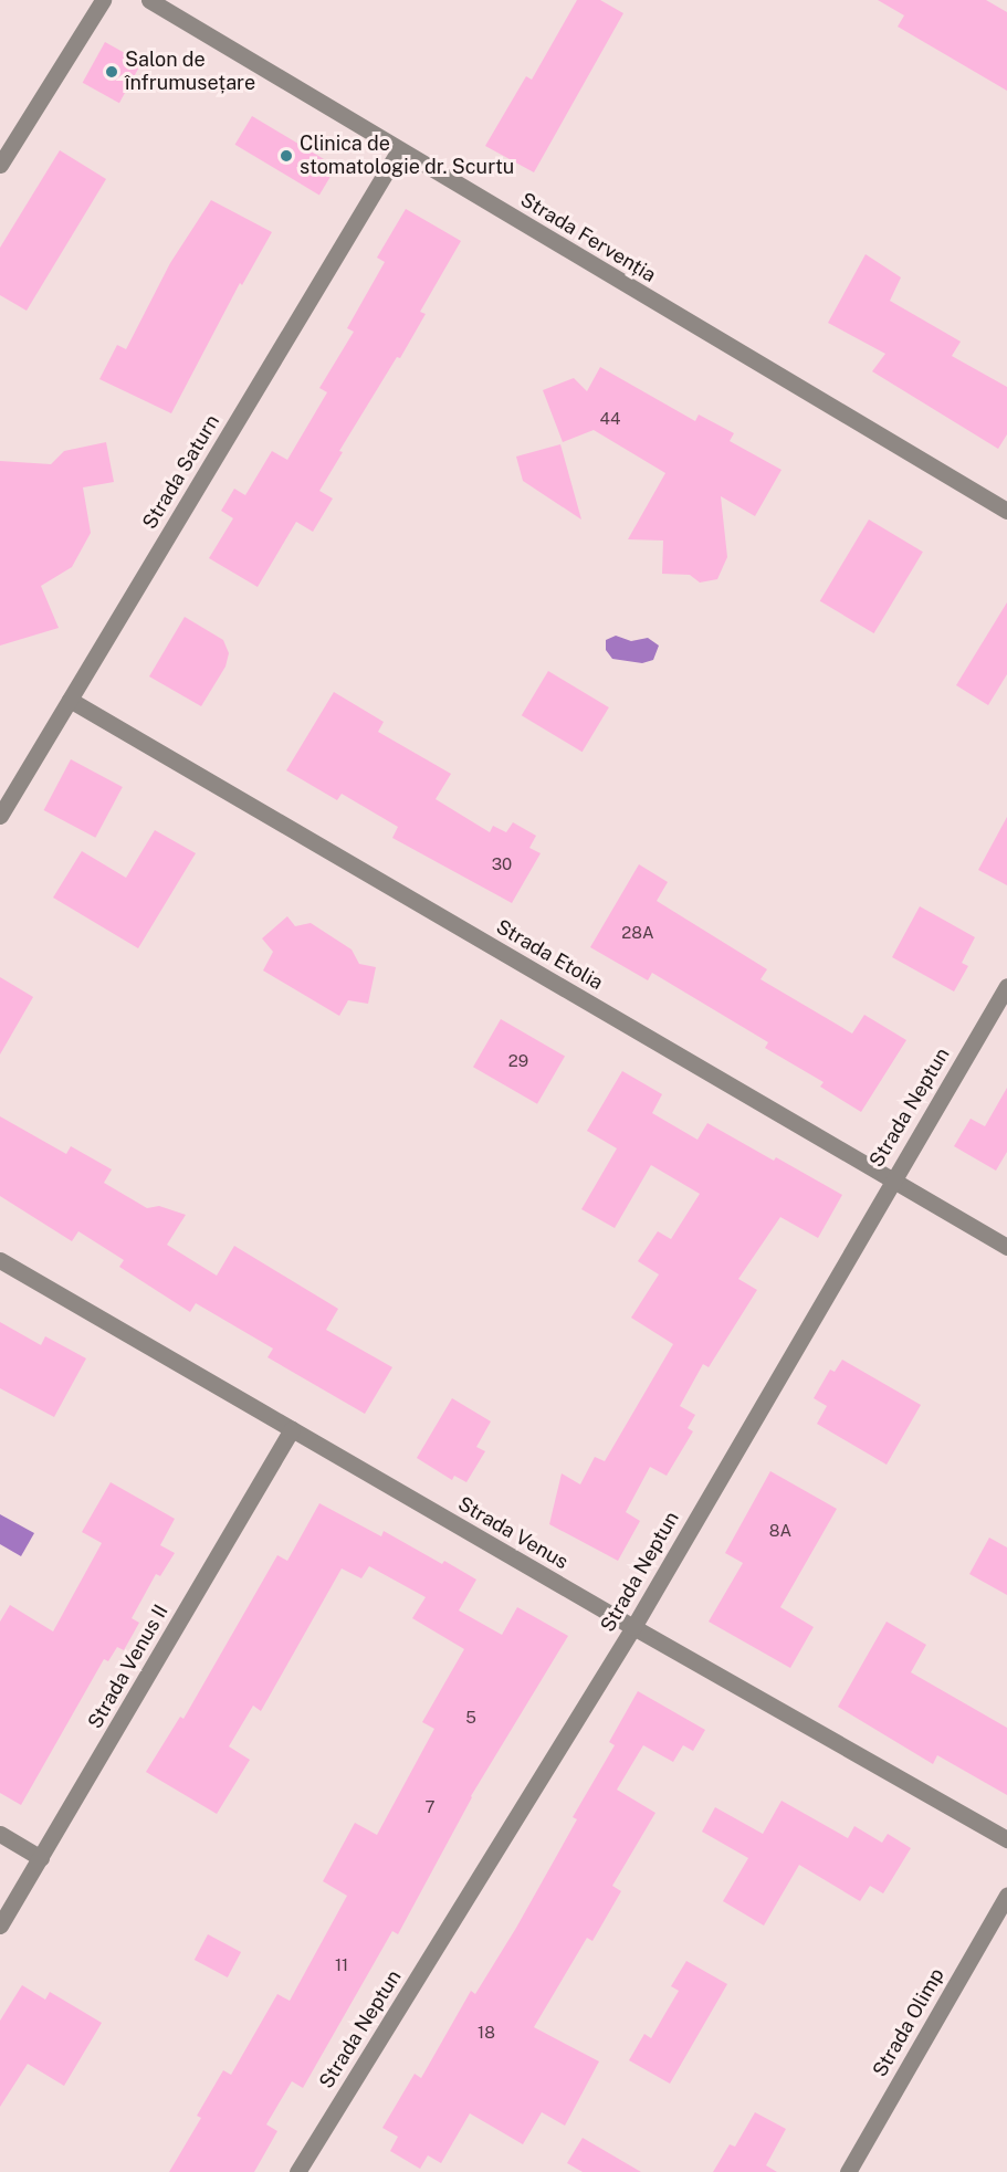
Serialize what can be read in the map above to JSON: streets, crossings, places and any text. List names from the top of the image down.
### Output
{
  "streets": {
    "street": [
      "Strada Fervenția",
      "Strada Saturn",
      "Strada Etolia",
      "Strada Neptun",
      "Strada Venus",
      "Strada Venus II",
      "Strada Olimp"
    ]
  },
  "crossings": [
    ["Strada Fervenția", "Strada Saturn"],
    ["Strada Saturn", "Strada Etolia"],
    ["Strada Etolia", "Strada Neptun"],
    ["Strada Neptun", "Strada Venus"],
    ["Strada Venus", "Strada Venus II"]
  ],
  "places": ["Salon de înfrumusețare", "Clinica de stomatologie dr. Scurtu"],
  "house_numbers": [
    "44",
    "30",
    "28A",
    "29",
    "8A",
    "5",
    "7",
    "11",
    "18"
  ]
}
